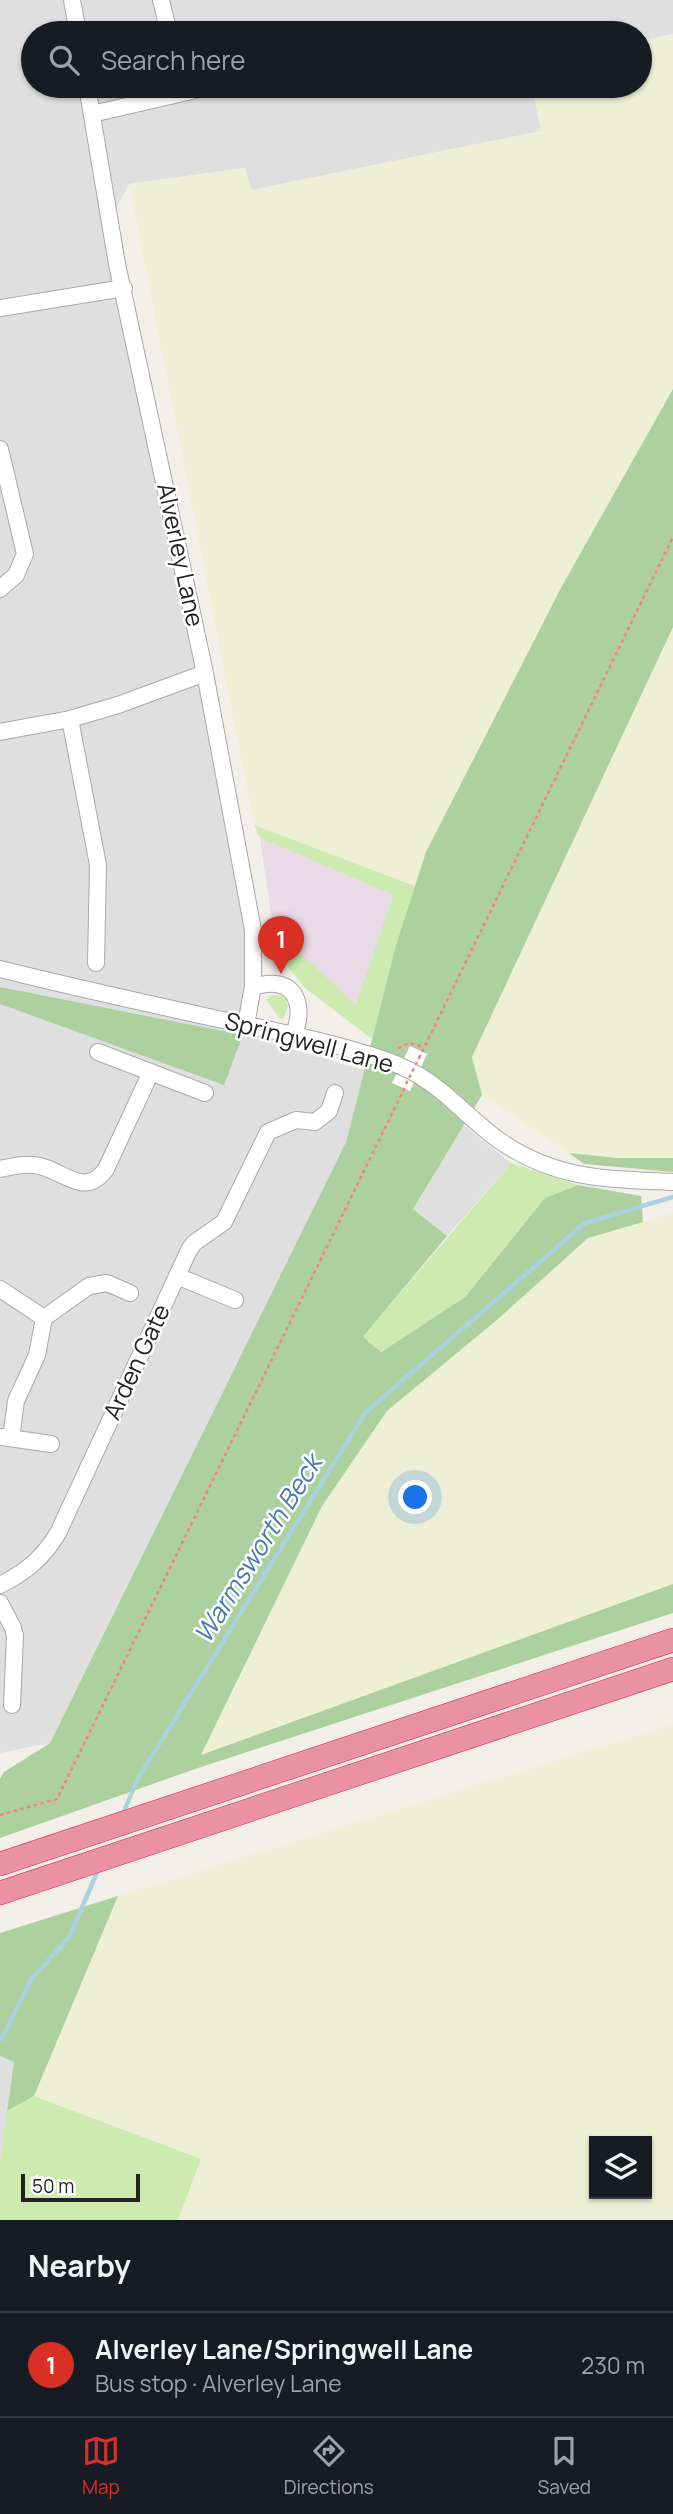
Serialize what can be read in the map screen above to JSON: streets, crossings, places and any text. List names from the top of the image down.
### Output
{
  "streets": {
    "street": ["Alverley Lane", "Springwell Lane", "Arden Gate"]
  },
  "crossings": [
    ["Alverley Lane", "Springwell Lane"]
  ],
  "water": ["Warmsworth Beck"],
  "scale_bar": "50 m",
  "page": {
    "search": "Search here",
    "pins": "1",
    "scale": "50 m",
    "heading": "Nearby",
    "list": [
      {
        "mark": "1",
        "name": "Alverley Lane/Springwell Lane",
        "note": "Bus stop · Alverley Lane",
        "value": "230 m"
      }
    ],
    "nav": ["Map", "Directions", "Saved"]
  }
}
